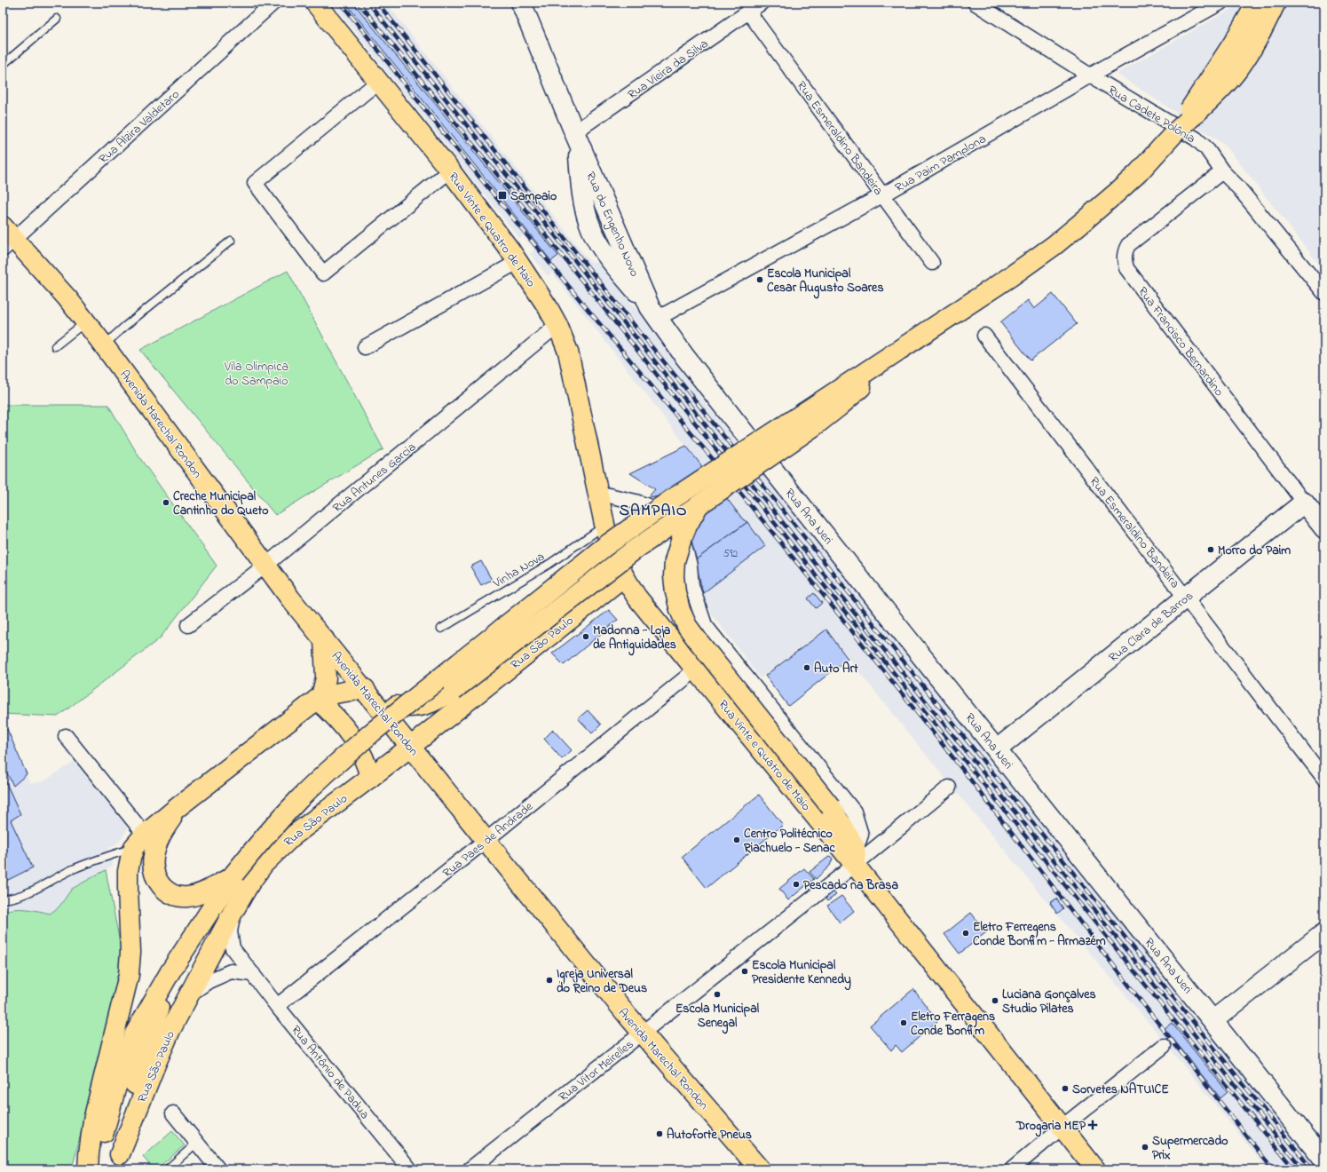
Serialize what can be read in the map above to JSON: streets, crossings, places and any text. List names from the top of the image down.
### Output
{
  "streets": {
    "main road": [
      "Rua do Engenho Novo",
      "Rua Vinte e Quatro de Maio",
      "Rua Francisco Bernardino",
      "Avenida Marechal Rondon",
      "Rua Ana Neri",
      "Rua Clara de Barros",
      "Rua São Paulo"
    ],
    "street": [
      "Rua Vieira da Silva",
      "Rua Cadete Polônia",
      "Rua Alzira Valdetaro",
      "Rua Esmeraldino Bandeira",
      "Rua Paim Pamplona",
      "Rua Antunes Garcia",
      "Rua Paes de Andrade",
      "Rua Vitor Meirelles",
      "Rua Antônio de Padua"
    ],
    "lane": ["Vinha Nova"]
  },
  "crossings": [
    ["Rua Vieira da Silva", "Rua Esmeraldino Bandeira"],
    ["Rua Vieira da Silva", "Rua do Engenho Novo"],
    ["Rua Cadete Polônia", "Rua Paim Pamplona"],
    ["Rua Cadete Polônia", "Rua Francisco Bernardino"],
    ["Rua Alzira Valdetaro", "Avenida Marechal Rondon"],
    ["Rua Esmeraldino Bandeira", "Rua Paim Pamplona"],
    ["Rua Esmeraldino Bandeira", "Rua Clara de Barros"],
    ["Rua Paim Pamplona", "Rua do Engenho Novo"],
    ["Rua Paim Pamplona", "Rua Ana Neri"],
    ["Rua do Engenho Novo", "Rua Ana Neri"],
    ["Rua Vinte e Quatro de Maio", "Rua Antunes Garcia"],
    ["Rua Vinte e Quatro de Maio", "Vinha Nova"],
    ["Rua Vinte e Quatro de Maio", "Rua São Paulo"],
    ["Rua Vinte e Quatro de Maio", "Rua Paes de Andrade"],
    ["Rua Vinte e Quatro de Maio", "Rua Vitor Meirelles"],
    ["Rua Francisco Bernardino", "Rua Clara de Barros"],
    ["Avenida Marechal Rondon", "Rua Antunes Garcia"],
    ["Avenida Marechal Rondon", "Rua São Paulo"],
    ["Avenida Marechal Rondon", "Rua Paes de Andrade"],
    ["Avenida Marechal Rondon", "Rua Vitor Meirelles"],
    ["Rua Ana Neri", "Rua Clara de Barros"],
    ["Rua São Paulo", "Rua Antônio de Padua"],
    ["Rua Paes de Andrade", "Rua Antônio de Padua"]
  ],
  "districts": ["SAMPAIO"],
  "parks": ["Vila Olímpica do Sampaio"],
  "places": {
    "transit": ["Sampaio"],
    "other": [
      "Escola Municipal Cesar Augusto Soares",
      "Creche Municipal Cantinho do Queto",
      "Morro do Paim",
      "Madonna - Loja de Antiguidades",
      "Auto Art",
      "Centro Politécnico Riachuelo - Senac",
      "Pescado na Brasa",
      "Eletro Ferregens Conde Bonfim - Armazém",
      "Escola Municipal Presidente Kennedy",
      "Igreja Universal do Reino de Deus",
      "Escola Municipal Senegal",
      "Luciana Gonçalves Studio Pilates",
      "Eletro Ferragens Conde Bonfim",
      "Sorvetes NATUICE",
      "Autoforte Pneus",
      "Supermercado Prix"
    ],
    "health": ["Drogaria MEP"]
  },
  "house_numbers": ["592"]
}
